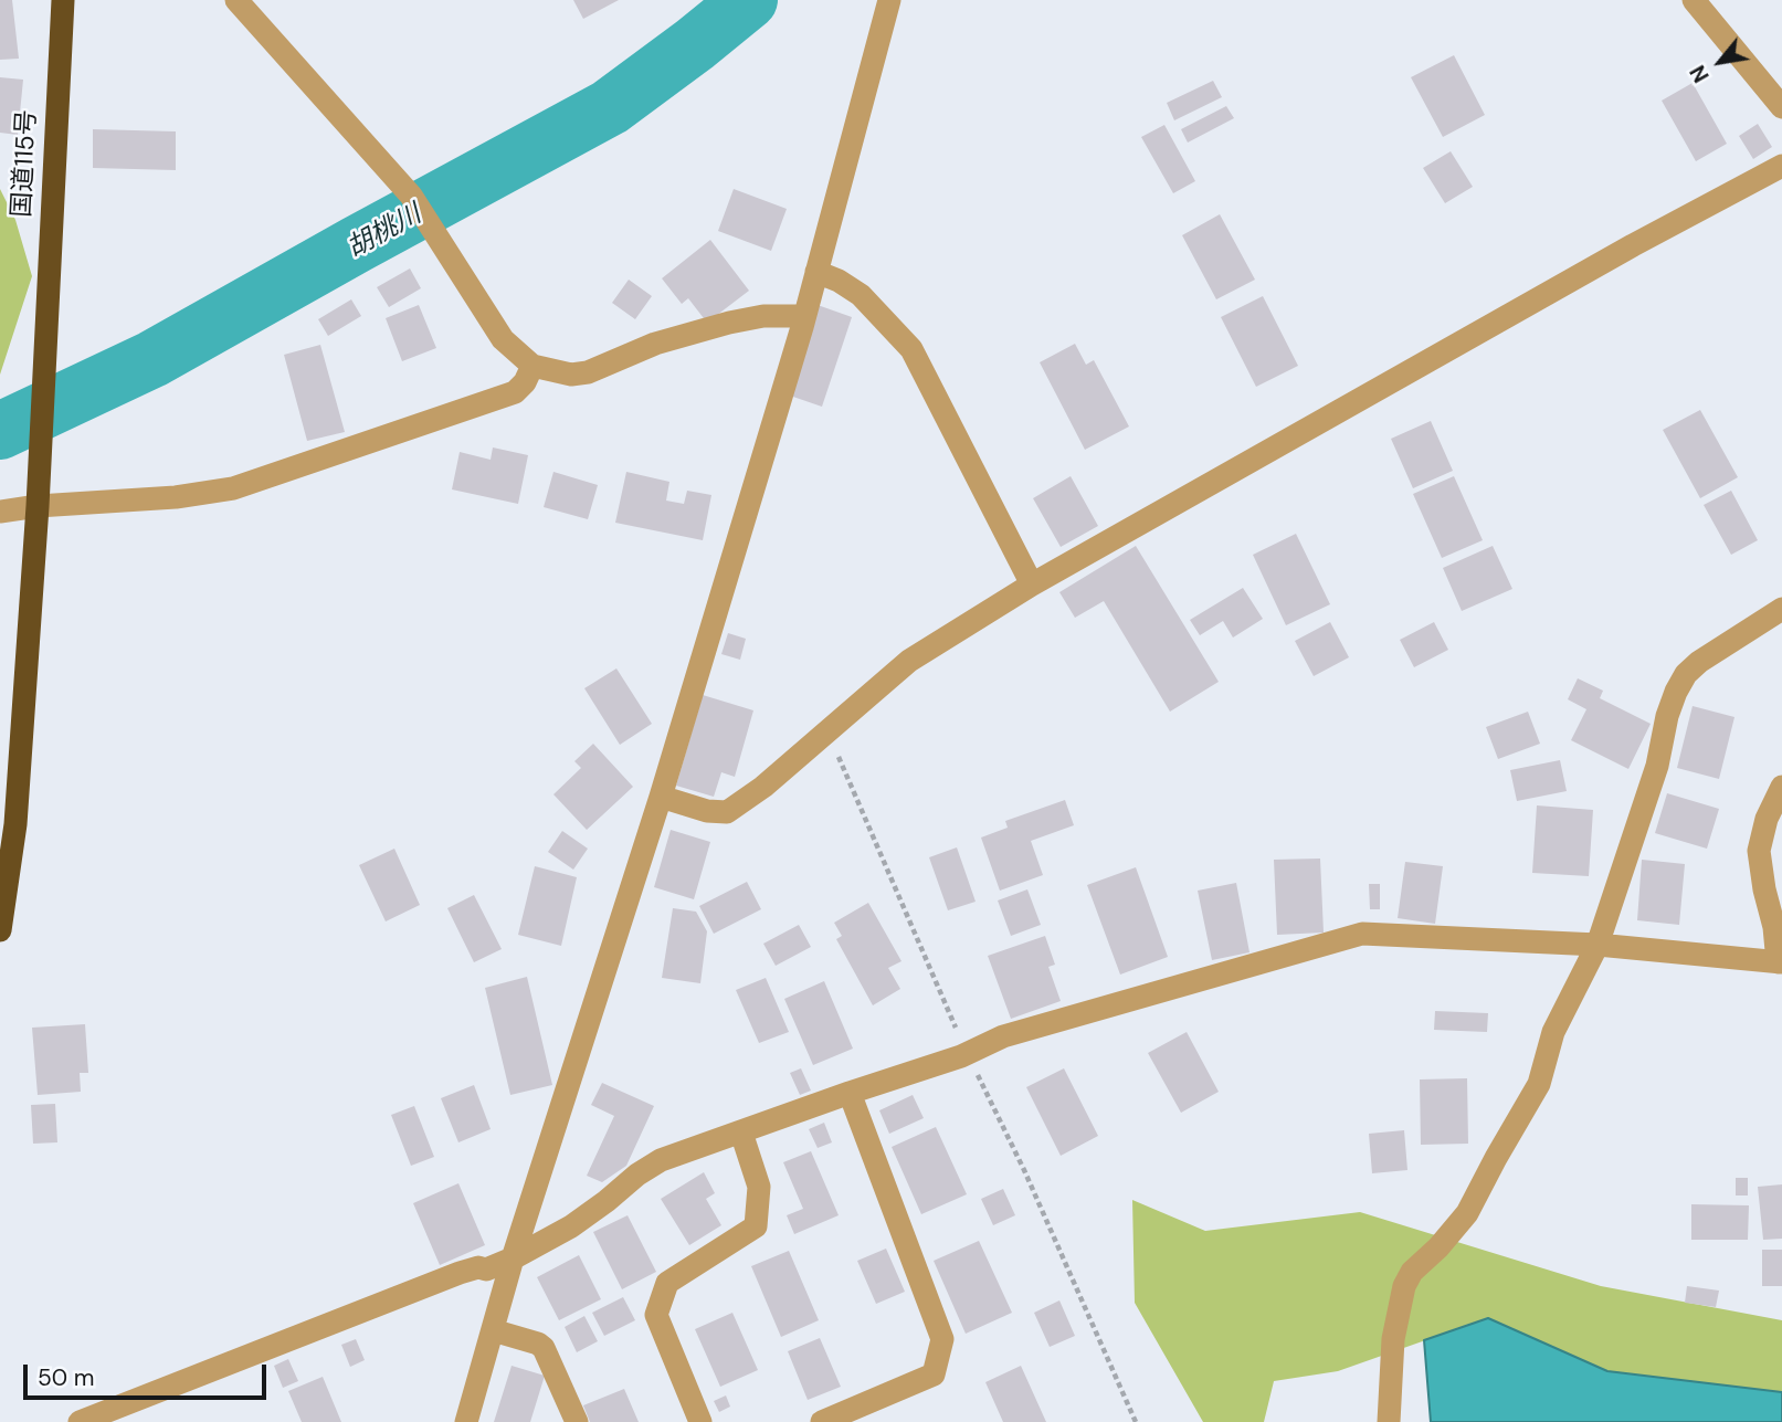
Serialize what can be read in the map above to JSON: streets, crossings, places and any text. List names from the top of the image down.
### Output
{
  "streets": {
    "highway": ["国道115号"]
  },
  "water": ["胡桃川"],
  "scale_bar": "50 m",
  "north": "bottom left"
}
